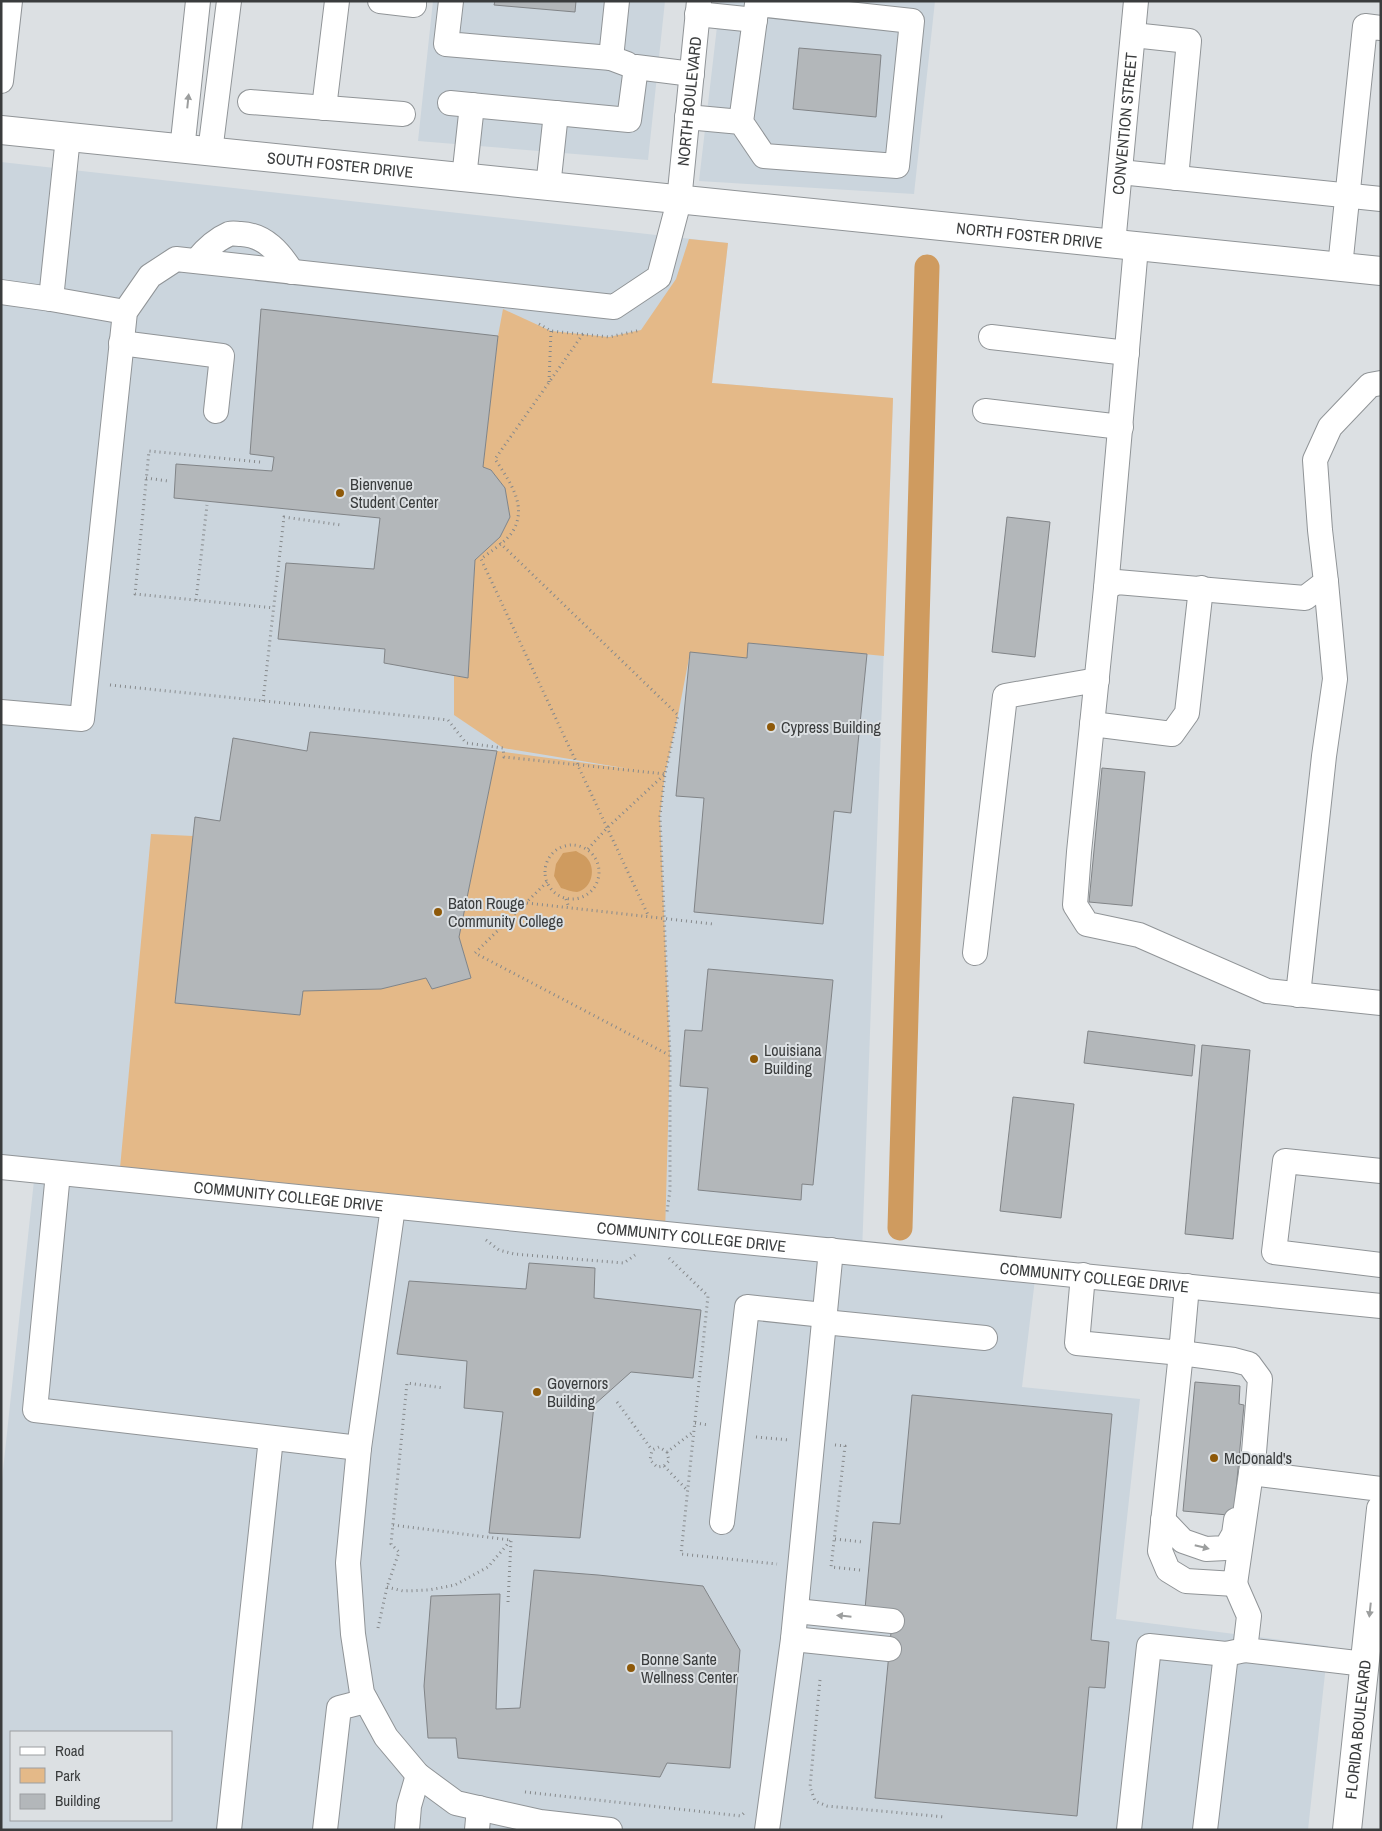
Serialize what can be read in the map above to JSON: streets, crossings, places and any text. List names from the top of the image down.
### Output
{
  "streets": {
    "main road": ["SOUTH FOSTER DRIVE", "NORTH FOSTER DRIVE", "FLORIDA BOULEVARD"],
    "street": ["NORTH BOULEVARD", "CONVENTION STREET", "COMMUNITY COLLEGE DRIVE"]
  },
  "crossings": [
    ["NORTH BOULEVARD", "SOUTH FOSTER DRIVE"],
    ["NORTH BOULEVARD", "NORTH FOSTER DRIVE"],
    ["CONVENTION STREET", "NORTH FOSTER DRIVE"],
    ["SOUTH FOSTER DRIVE", "NORTH FOSTER DRIVE"]
  ],
  "one_way": ["FLORIDA BOULEVARD"],
  "places": [
    "Bienvenue Student Center",
    "Cypress Building",
    "Baton Rouge Community College",
    "Louisiana Building",
    "Governors Building",
    "McDonald's",
    "Bonne Sante Wellness Center"
  ],
  "legend": ["Road", "Park", "Building"]
}
